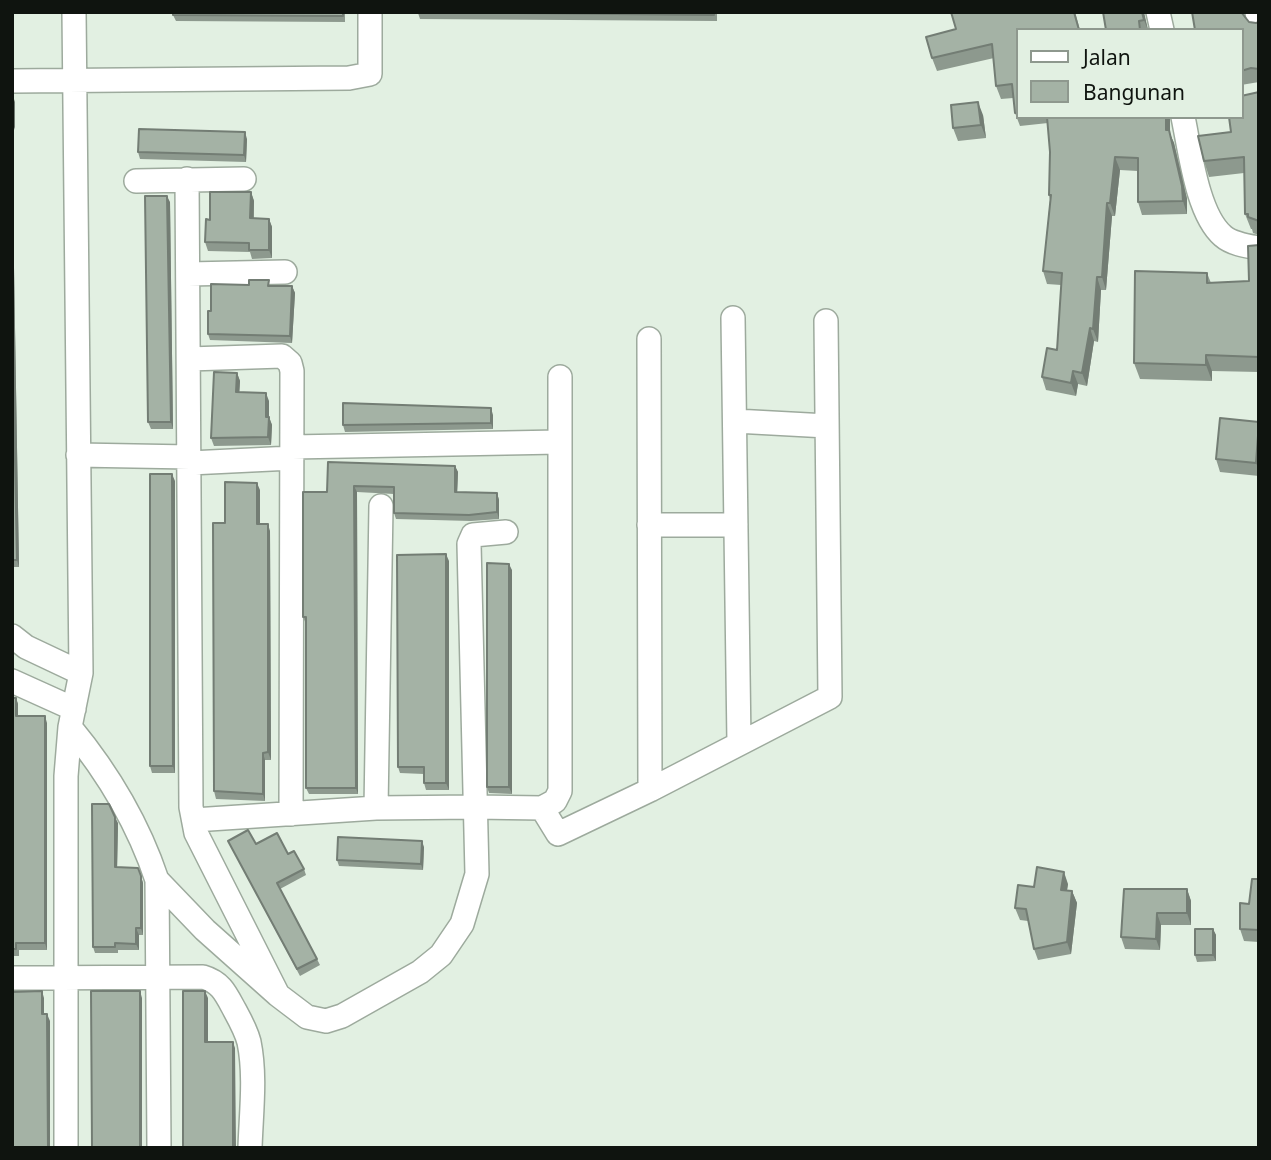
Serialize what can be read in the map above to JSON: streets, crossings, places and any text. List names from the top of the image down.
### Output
{
  "legend": ["Jalan", "Bangunan"]
}
